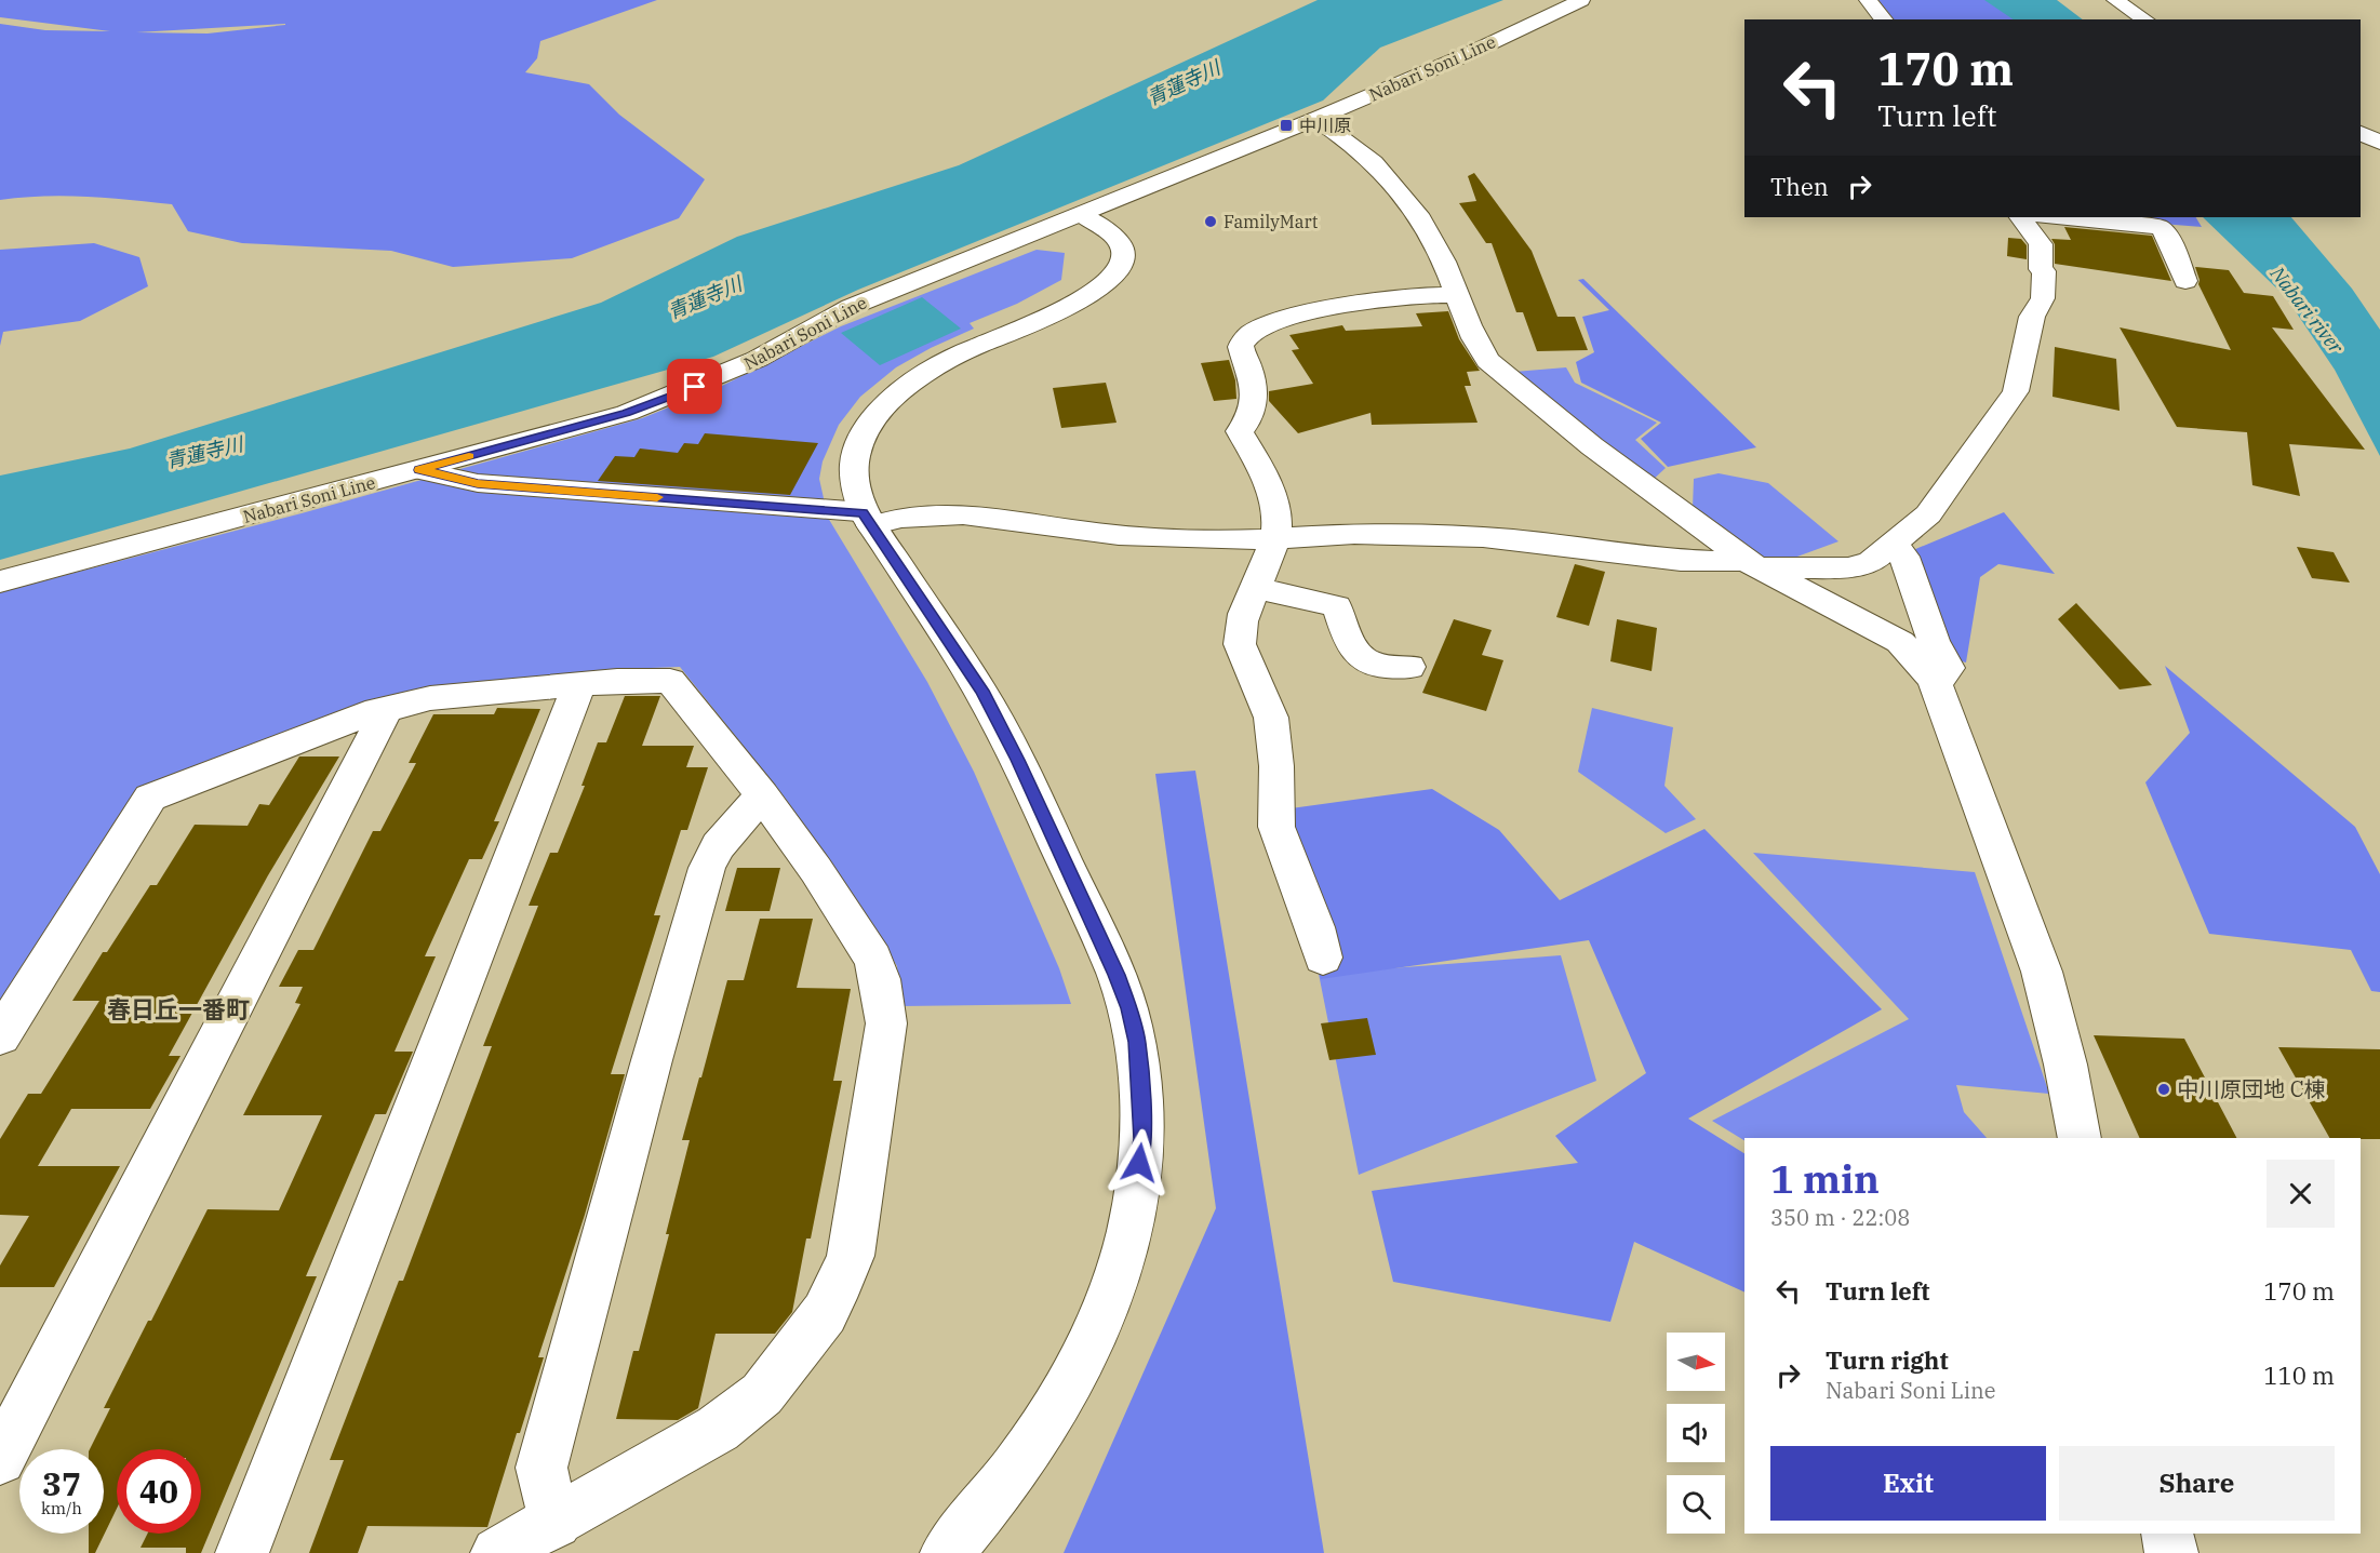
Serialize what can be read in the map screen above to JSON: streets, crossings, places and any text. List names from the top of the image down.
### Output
{
  "streets": {
    "street": ["Nabari Soni Line"]
  },
  "districts": ["春日丘一番町"],
  "water": ["青蓮寺川", "Nabari river"],
  "places": {
    "transit": ["中川原"],
    "other": ["FamilyMart", "中川原団地 C棟"]
  },
  "north": "right",
  "page": {
    "turn": ["170 m", "Turn left"],
    "then": "Then",
    "heading": ["1 min", "350 m · 22:08"],
    "list": [
      {
        "name": "Turn left",
        "value": "170 m"
      },
      {
        "name": "Turn right",
        "note": "Nabari Soni Line",
        "value": "110 m"
      }
    ],
    "buttons": ["Exit", "Share"],
    "speed": "37 km/h",
    "limit": "40"
  }
}
